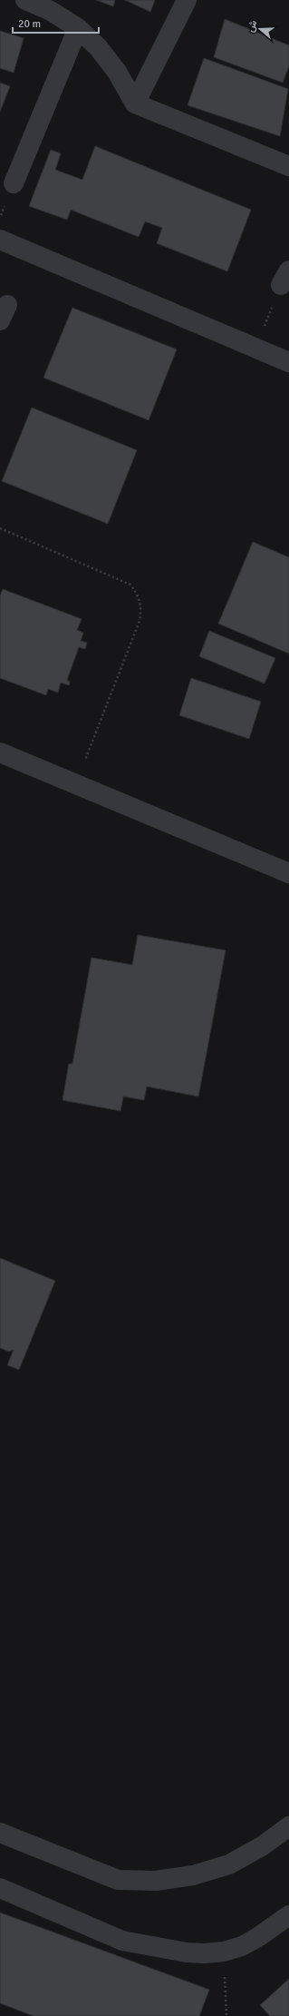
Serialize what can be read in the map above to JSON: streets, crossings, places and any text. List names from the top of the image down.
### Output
{
  "scale_bar": "20 m",
  "north": "left"
}
